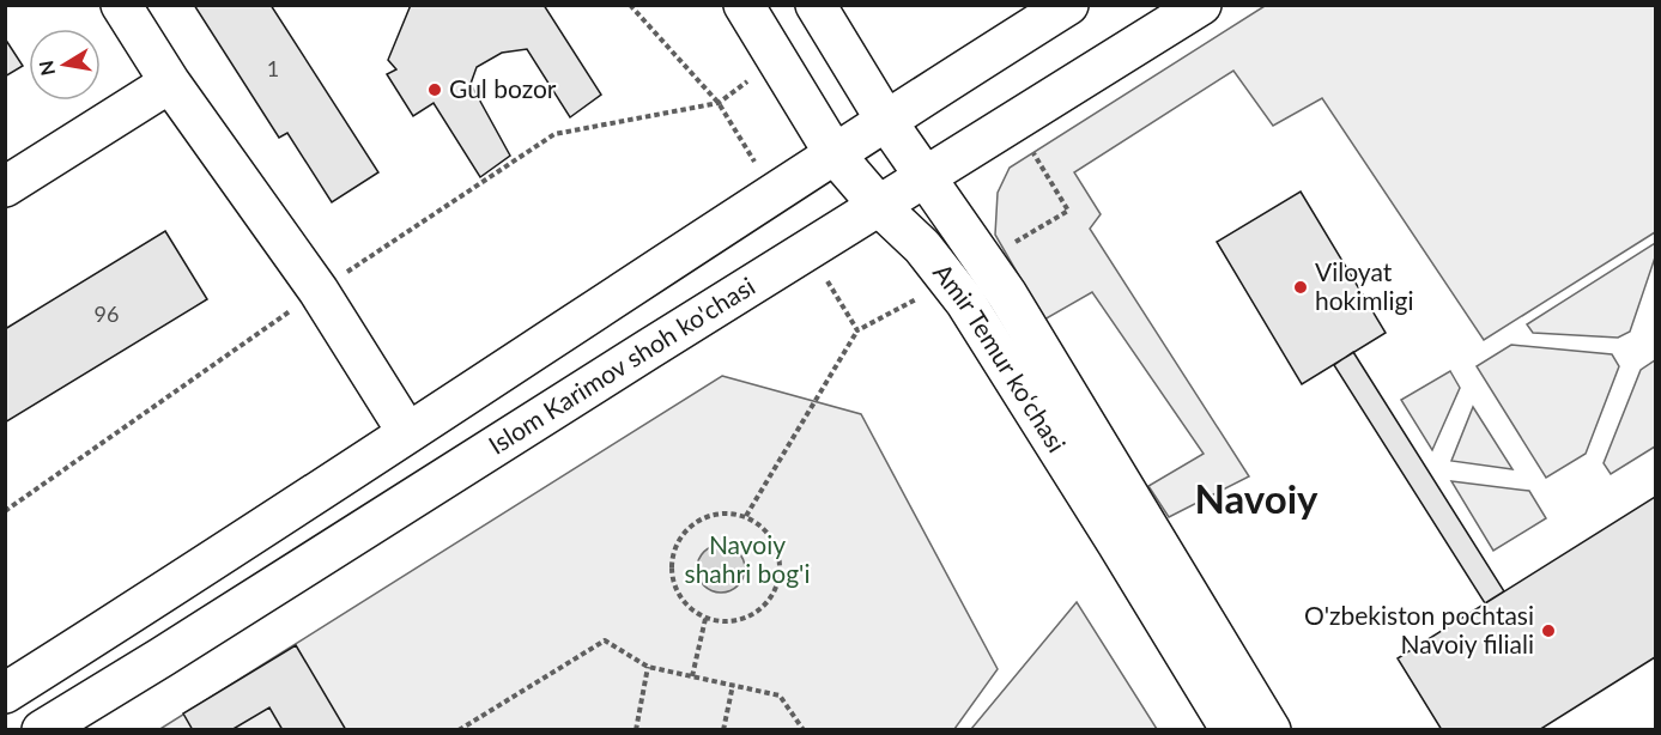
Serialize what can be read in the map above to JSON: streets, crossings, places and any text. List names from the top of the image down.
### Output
{
  "streets": {
    "main road": ["Amir Temur ko‘chasi", "Islom Karimov shoh ko'chasi"]
  },
  "crossings": [
    ["Amir Temur ko‘chasi", "Islom Karimov shoh ko'chasi"]
  ],
  "districts": ["Navoiy"],
  "parks": ["Navoiy shahri bog'i"],
  "places": ["Gul bozor", "Viloyat hokimligi", "O'zbekiston pochtasi Navoiy filiali"],
  "house_numbers": ["1", "96"],
  "north": "left"
}
